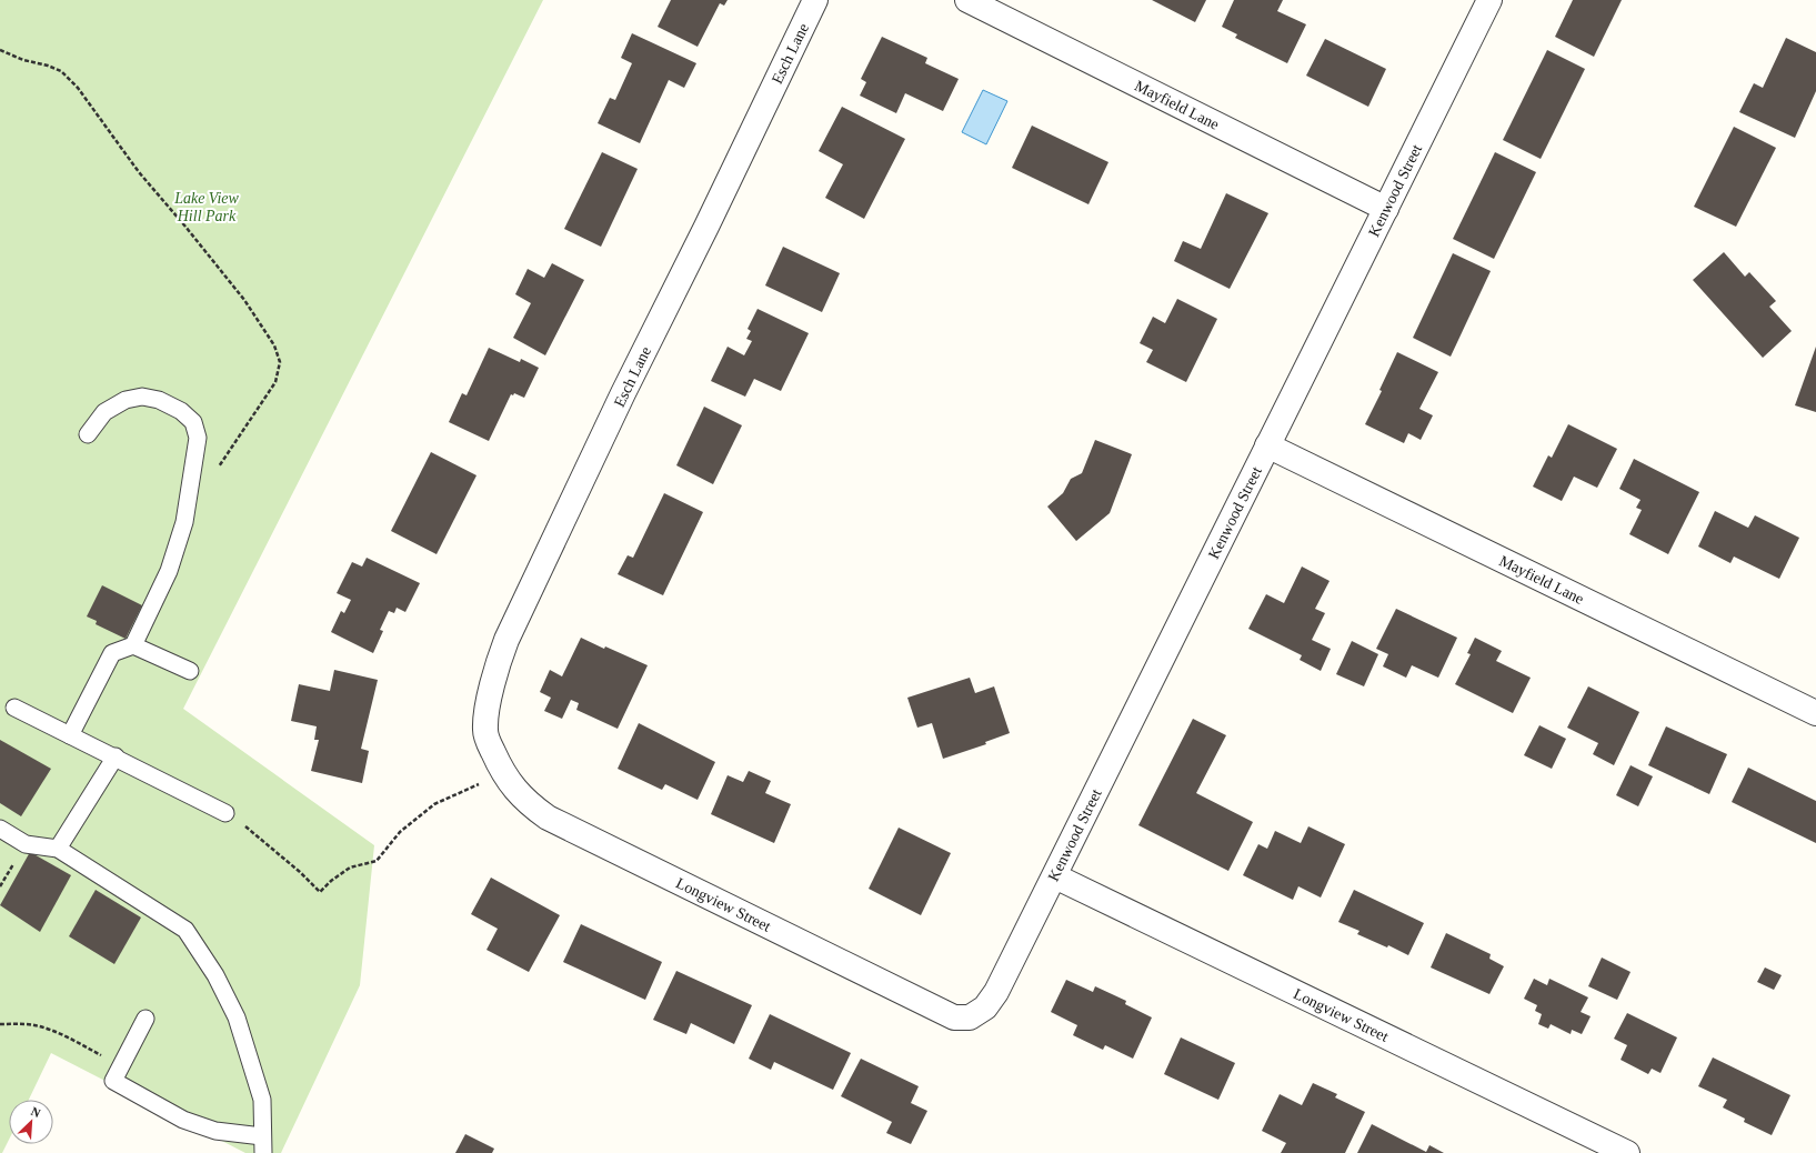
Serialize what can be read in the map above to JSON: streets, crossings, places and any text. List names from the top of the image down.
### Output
{
  "streets": {
    "street": [
      "Esch Lane",
      "Mayfield Lane",
      "Kenwood Street",
      "Longview Street"
    ]
  },
  "crossings": [
    ["Esch Lane", "Longview Street"],
    ["Mayfield Lane", "Kenwood Street"],
    ["Kenwood Street", "Longview Street"]
  ],
  "parks": ["Lake View Hill Park"],
  "north": "top right"
}
